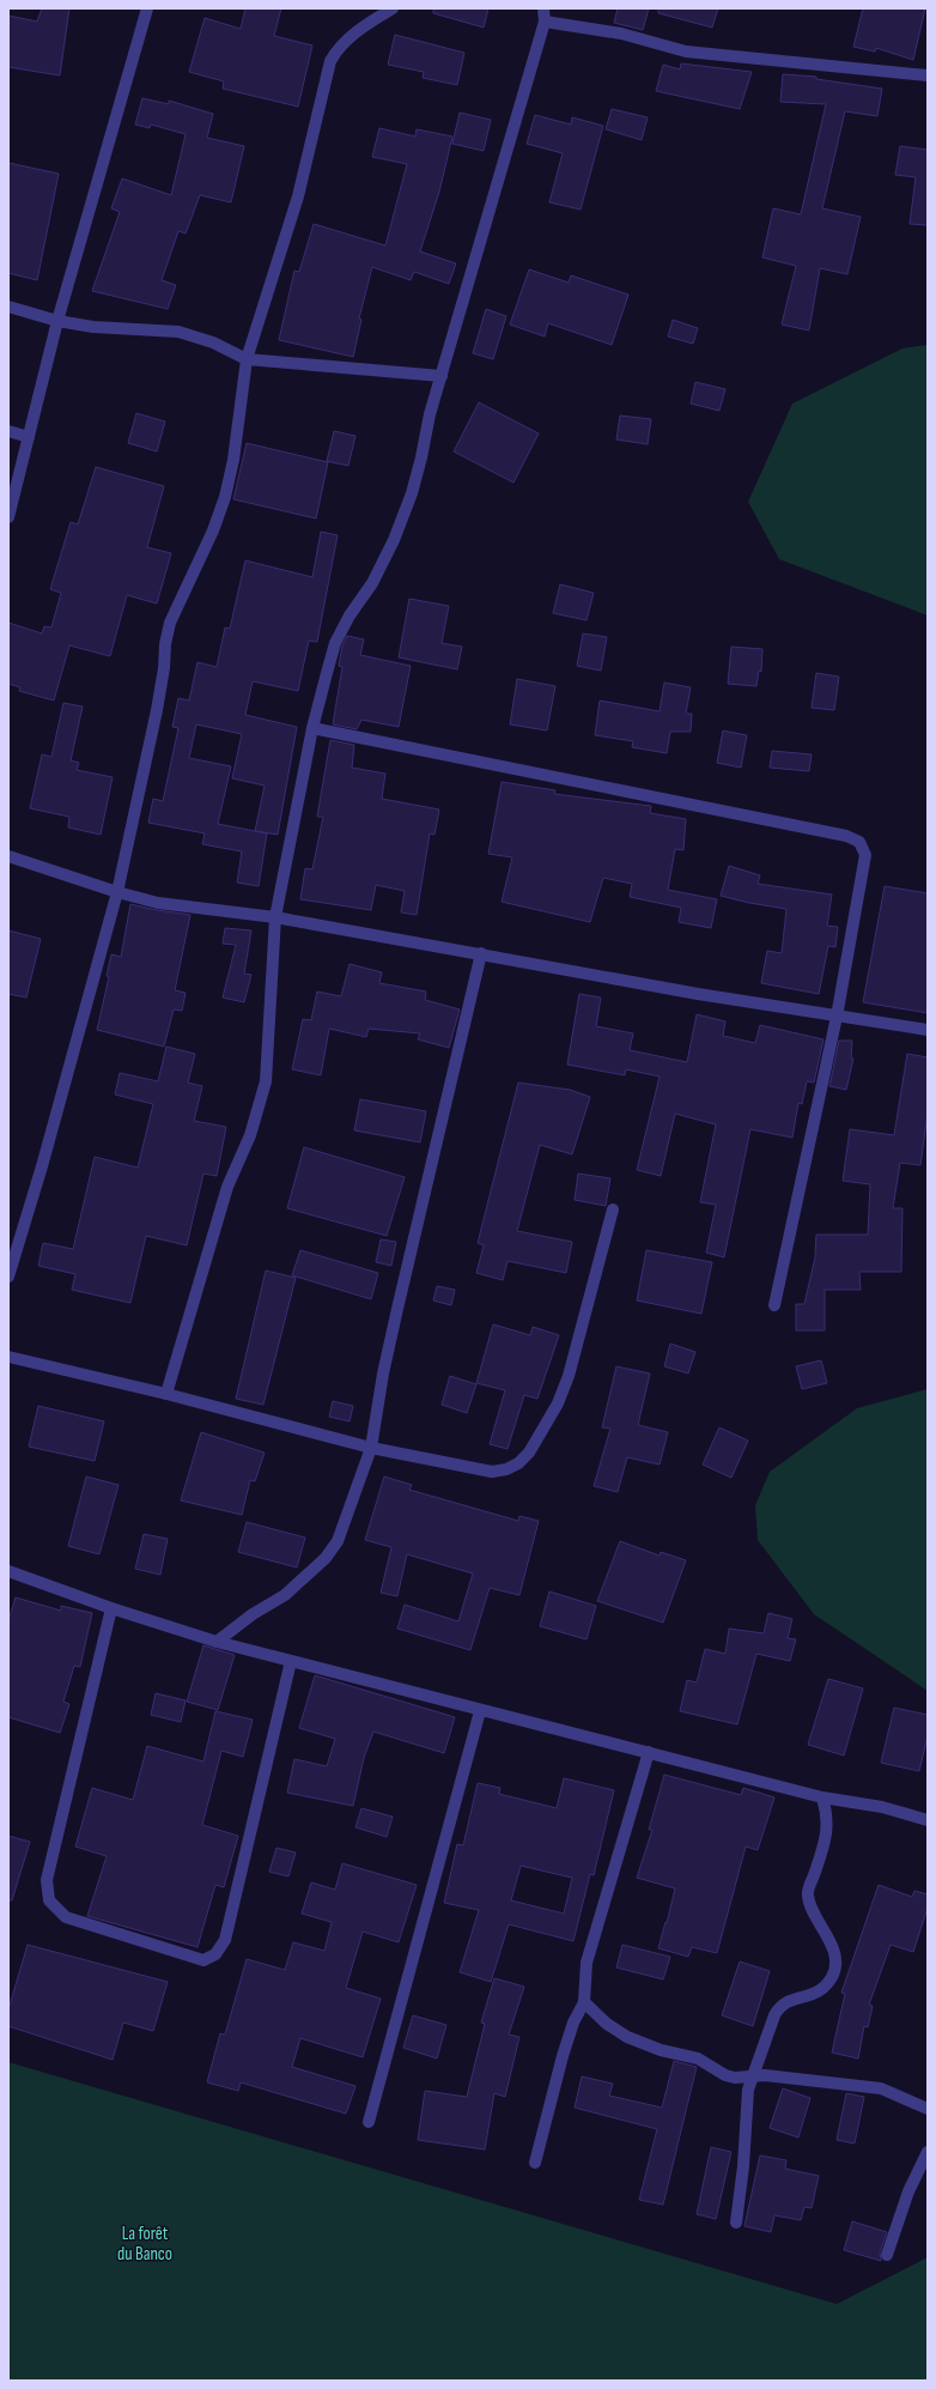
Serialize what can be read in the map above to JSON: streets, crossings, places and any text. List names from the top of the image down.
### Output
{
  "parks": ["La forêt du Banco"]
}
